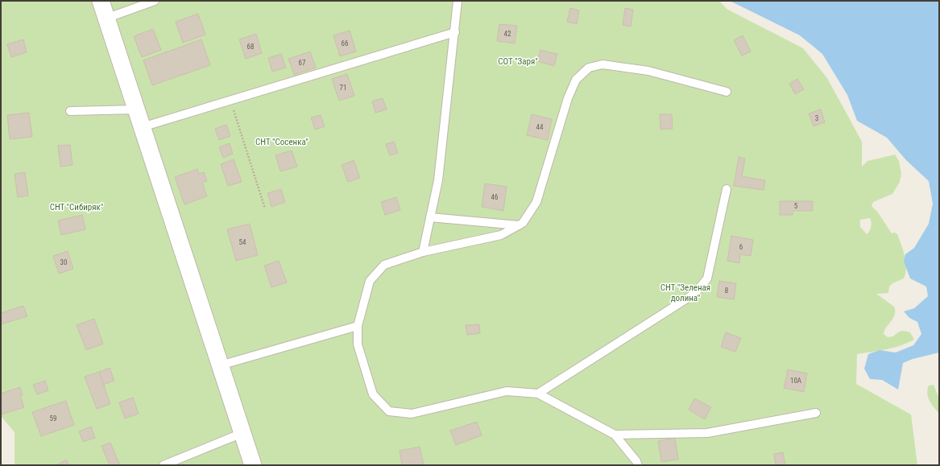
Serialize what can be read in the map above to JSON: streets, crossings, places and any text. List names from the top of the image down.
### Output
{
  "parks": [
    "СОТ \"Заря\"",
    "СНТ \"Сосенка\"",
    "СНТ \"Сибиряк\"",
    "СНТ \"Зеленая долина\""
  ],
  "house_numbers": [
    "42",
    "66",
    "68",
    "67",
    "71",
    "3",
    "44",
    "46",
    "5",
    "54",
    "6",
    "30",
    "8",
    "10А",
    "59"
  ]
}
